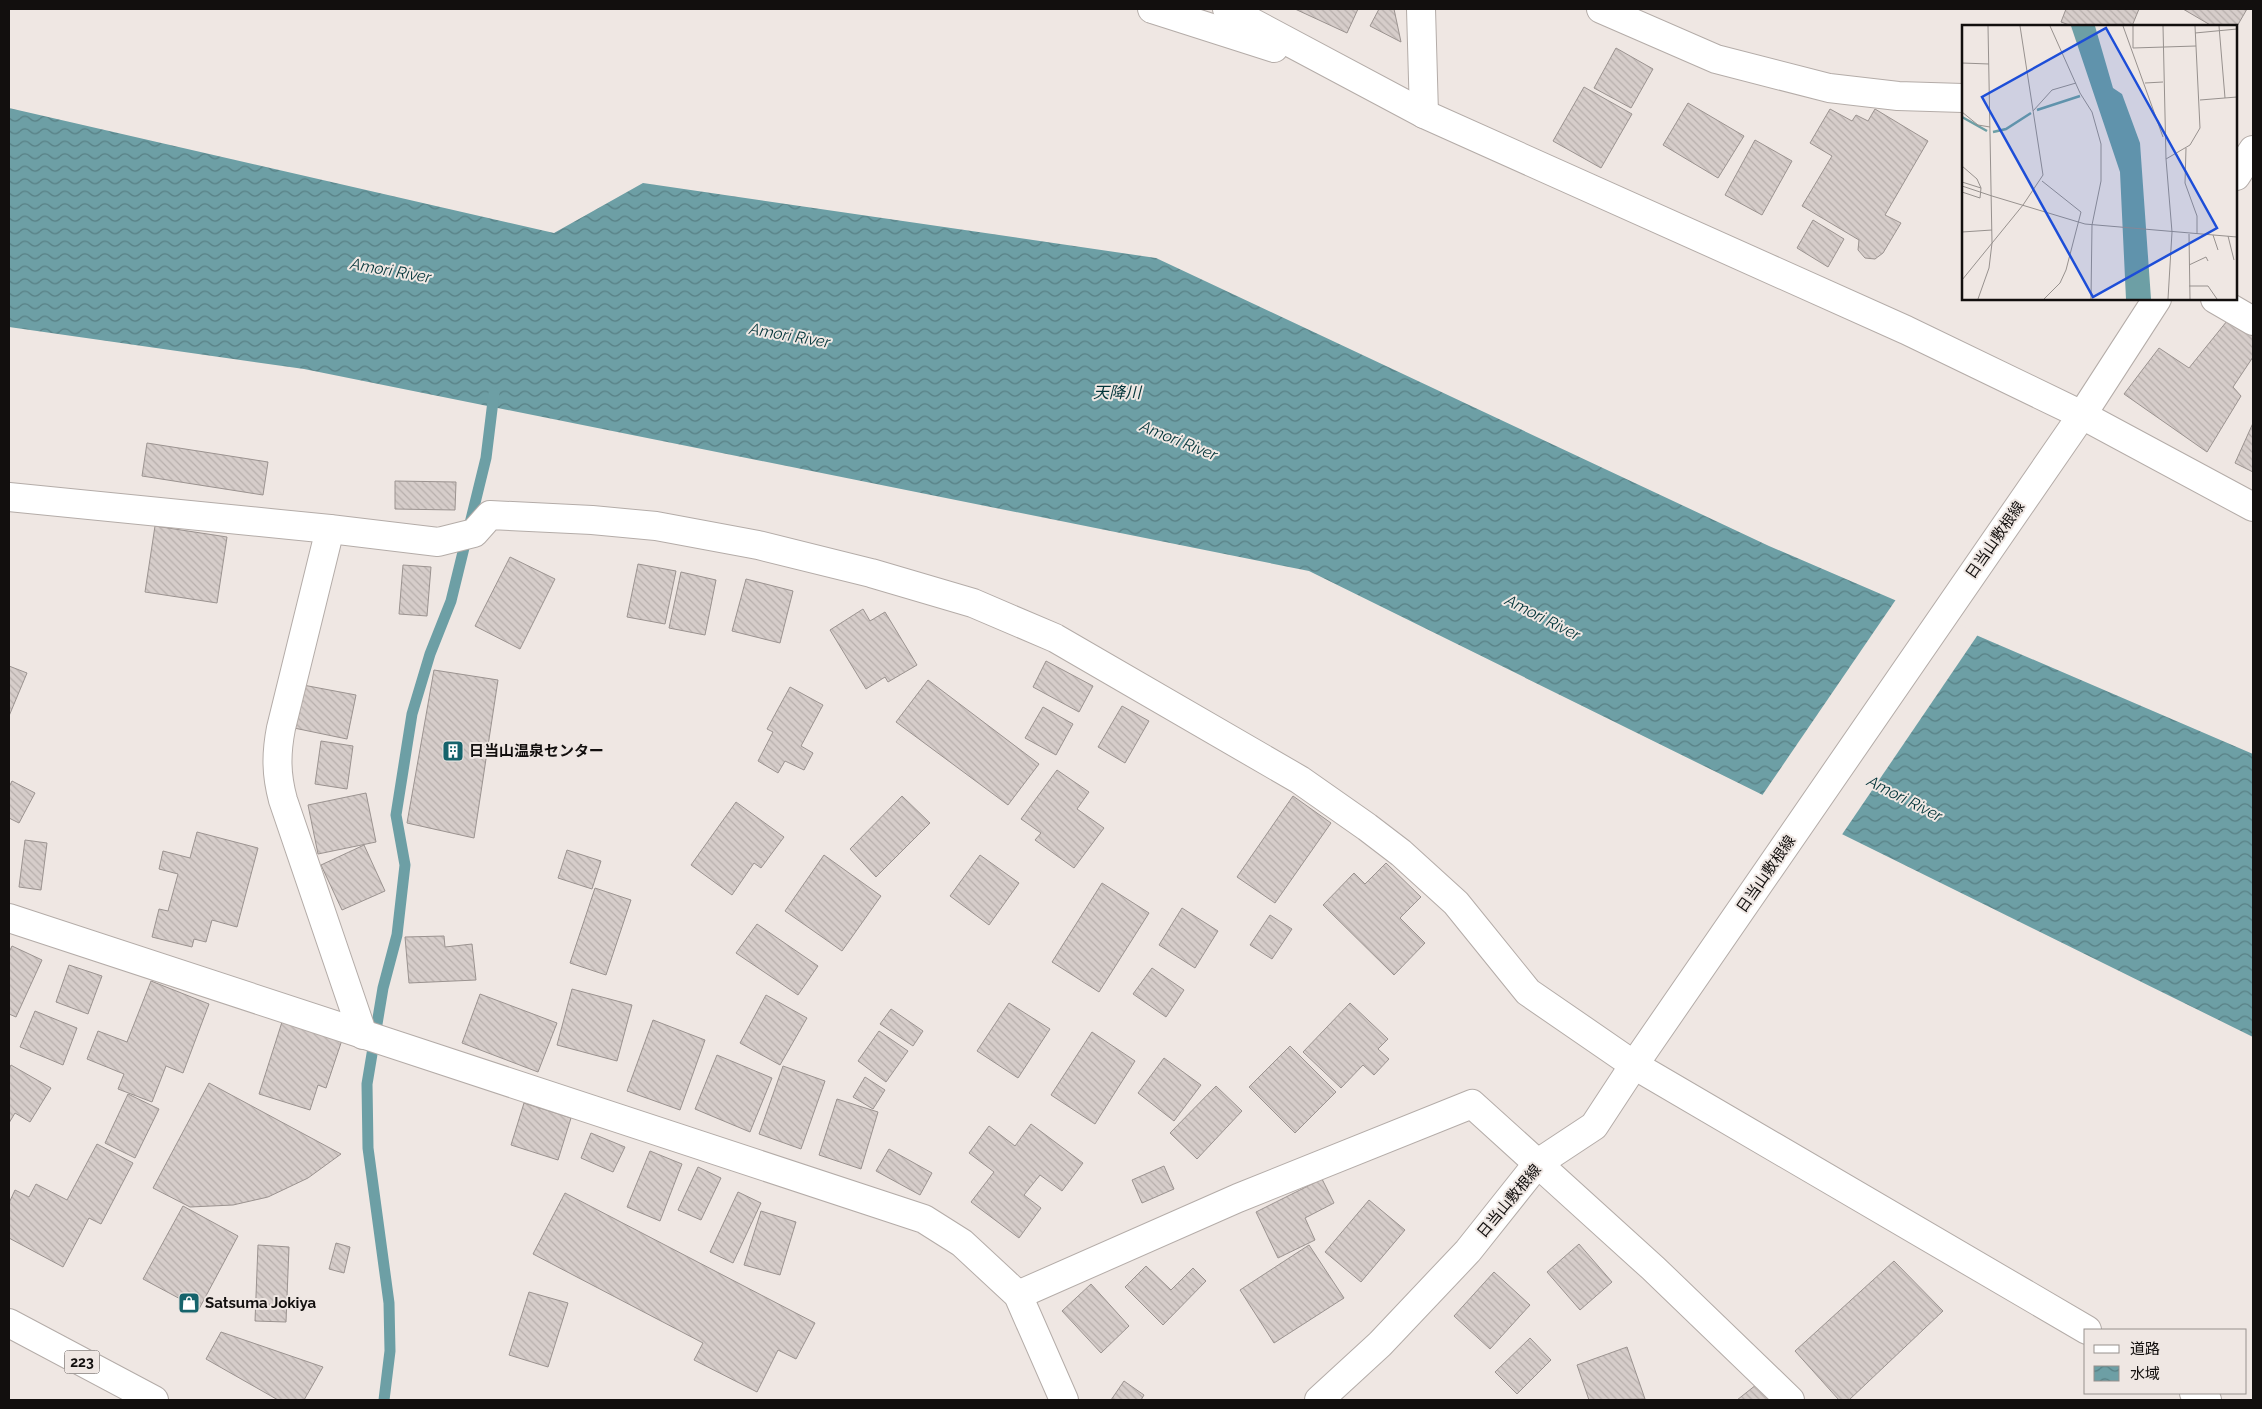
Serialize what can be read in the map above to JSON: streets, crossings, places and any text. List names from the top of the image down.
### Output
{
  "streets": {
    "main road": ["日当山敷根線", "223"]
  },
  "water": ["Amori River", "天降川"],
  "places": {
    "building": ["日当山温泉センター"],
    "shop": ["Satsuma Jokiya"]
  },
  "legend": ["道路", "水域"]
}
